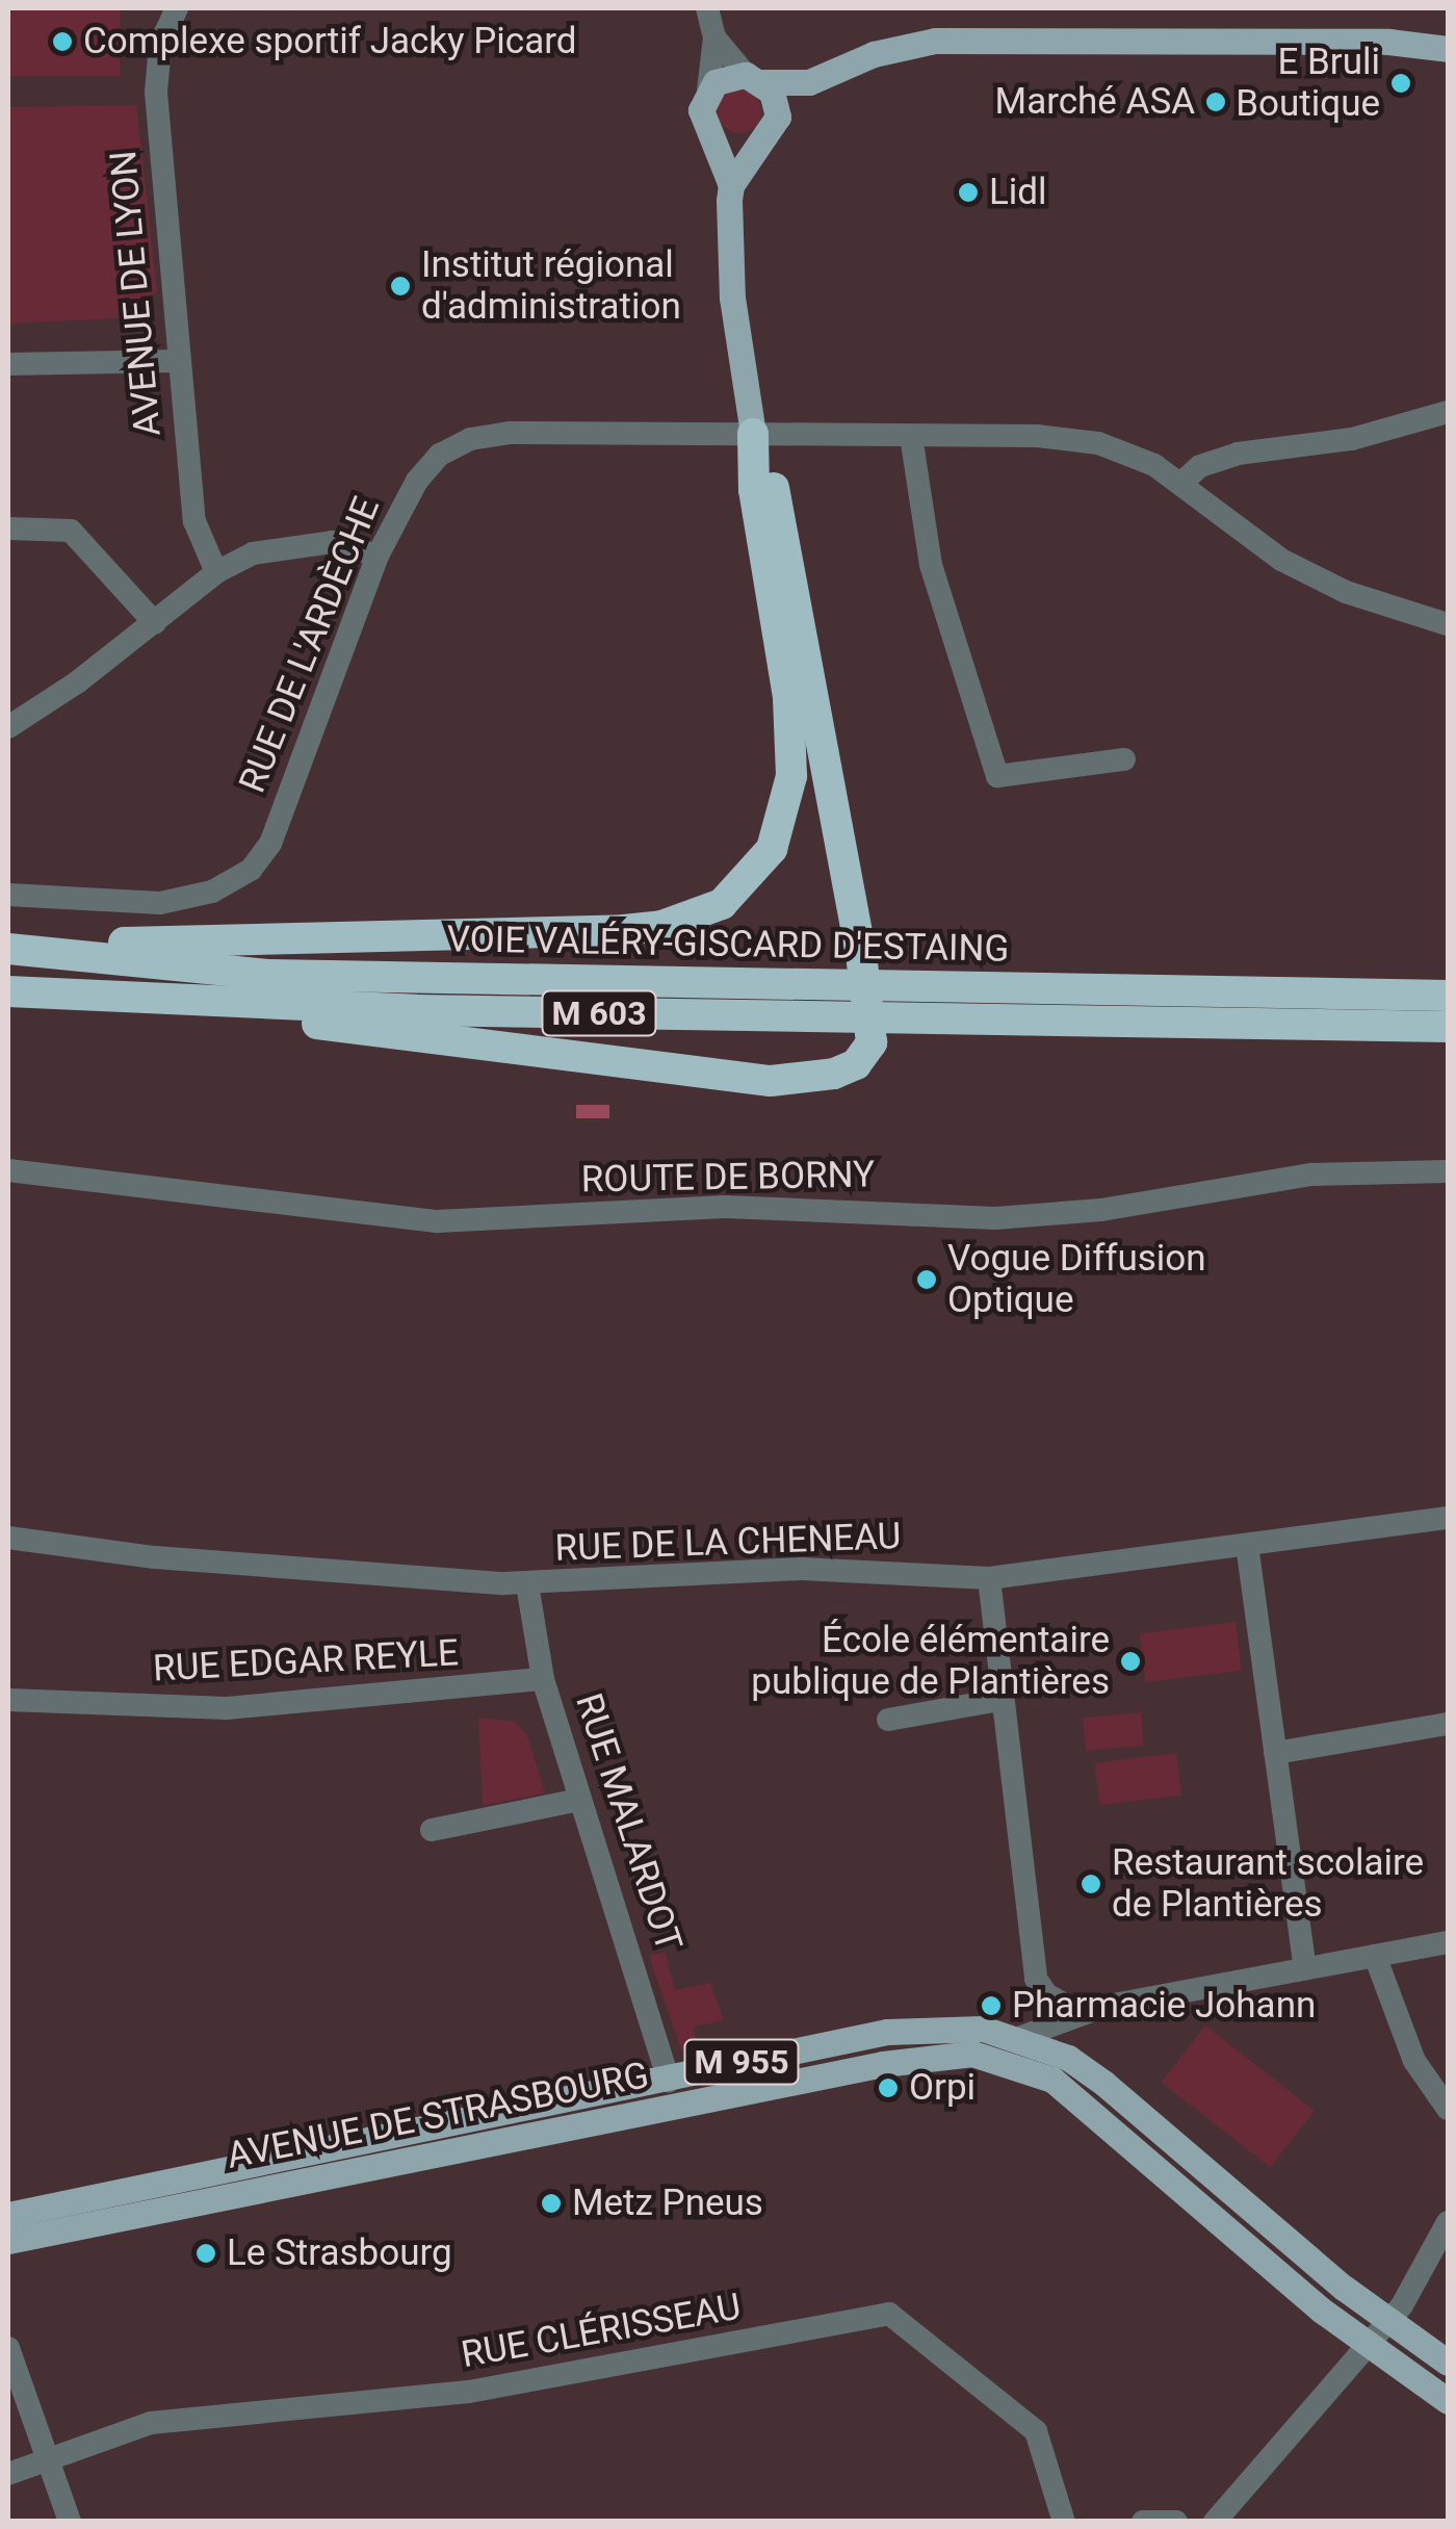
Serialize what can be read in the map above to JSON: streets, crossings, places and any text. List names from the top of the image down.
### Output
{
  "streets": {
    "highway": ["VOIE VALÉRY-GISCARD D'ESTAING", "M 603"],
    "main road": ["M 955", "AVENUE DE STRASBOURG"],
    "street": [
      "AVENUE DE LYON",
      "RUE DE L'ARDÈCHE",
      "ROUTE DE BORNY",
      "RUE DE LA CHENEAU",
      "RUE EDGAR REYLE",
      "RUE MALARDOT",
      "RUE CLÉRISSEAU"
    ]
  },
  "crossings": [
    ["RUE DE LA CHENEAU", "RUE MALARDOT"],
    ["RUE EDGAR REYLE", "RUE MALARDOT"],
    ["RUE MALARDOT", "AVENUE DE STRASBOURG"]
  ],
  "places": [
    "Complexe sportif Jacky Picard",
    "E Bruli Boutique",
    "Marché ASA",
    "Lidl",
    "Institut régional d'administration",
    "Vogue Diffusion Optique",
    "École élémentaire publique de Plantières",
    "Restaurant scolaire de Plantières",
    "Pharmacie Johann",
    "Orpi",
    "Metz Pneus",
    "Le Strasbourg"
  ]
}
